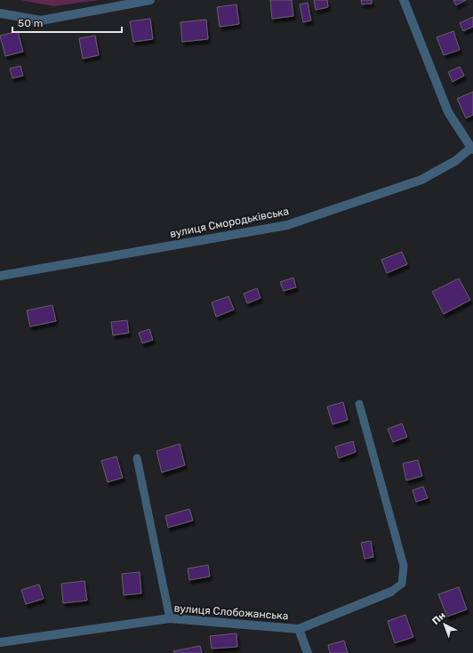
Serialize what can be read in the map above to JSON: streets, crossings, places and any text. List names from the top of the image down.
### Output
{
  "streets": {
    "street": ["вулиця Смородьківська", "вулиця Слобожанська"]
  },
  "scale_bar": "50 m",
  "north": "top left"
}
